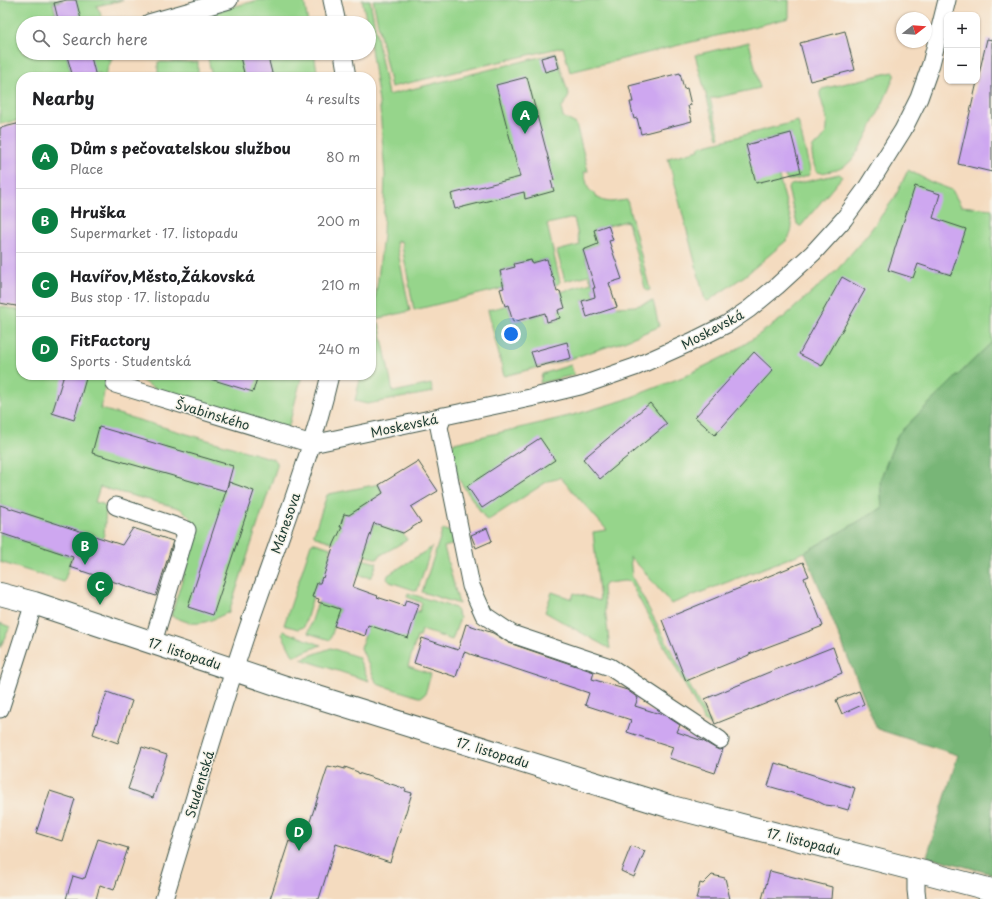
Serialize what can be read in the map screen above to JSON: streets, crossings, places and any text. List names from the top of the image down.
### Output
{
  "streets": {
    "street": [
      "Moskevská",
      "Švabinského",
      "Mánesova",
      "17. listopadu",
      "Studentská"
    ]
  },
  "crossings": [
    ["Moskevská", "Švabinského"],
    ["Moskevská", "Mánesova"],
    ["Švabinského", "Mánesova"],
    ["Mánesova", "17. listopadu"],
    ["Mánesova", "Studentská"],
    ["17. listopadu", "Studentská"]
  ],
  "north": "right",
  "page": {
    "map_buttons": ["+", "−"],
    "search": "Search here",
    "heading": ["Nearby", "4 results"],
    "pins": [
      "A",
      "B",
      "C",
      "D"
    ],
    "list": [
      {
        "mark": "A",
        "name": "Dům s pečovatelskou službou",
        "note": "Place",
        "value": "80 m"
      },
      {
        "mark": "B",
        "name": "Hruška",
        "note": "Supermarket · 17. listopadu",
        "value": "200 m"
      },
      {
        "mark": "C",
        "name": "Havířov,Město,Žákovská",
        "note": "Bus stop · 17. listopadu",
        "value": "210 m"
      },
      {
        "mark": "D",
        "name": "FitFactory",
        "note": "Sports · Studentská",
        "value": "240 m"
      }
    ]
  }
}
